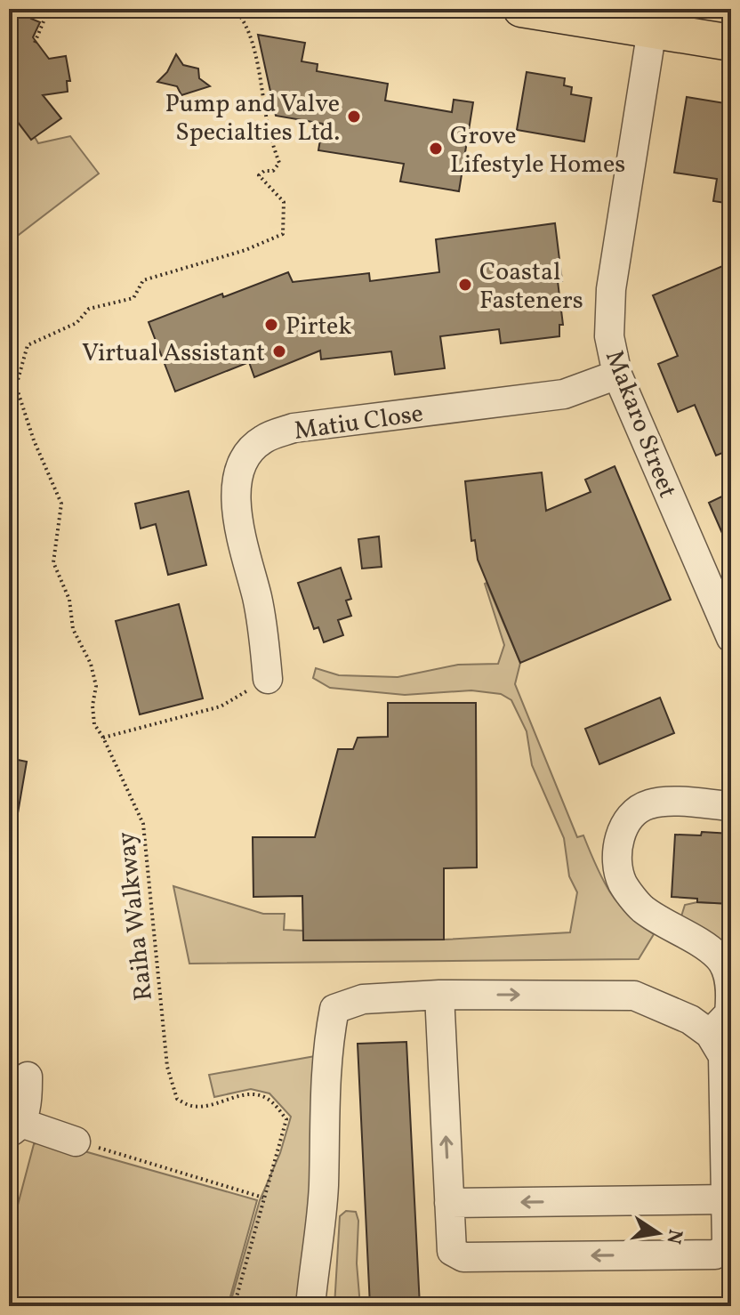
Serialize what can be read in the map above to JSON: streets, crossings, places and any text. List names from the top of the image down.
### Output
{
  "streets": {
    "street": ["Matiu Close", "Makaro Street"],
    "path": ["Raiha Walkway"]
  },
  "crossings": [
    ["Matiu Close", "Makaro Street"]
  ],
  "places": [
    "Pump and Valve Specialties Ltd.",
    "Grove Lifestyle Homes",
    "Coastal Fasteners",
    "Pirtek",
    "Virtual Assistant"
  ],
  "north": "right"
}
